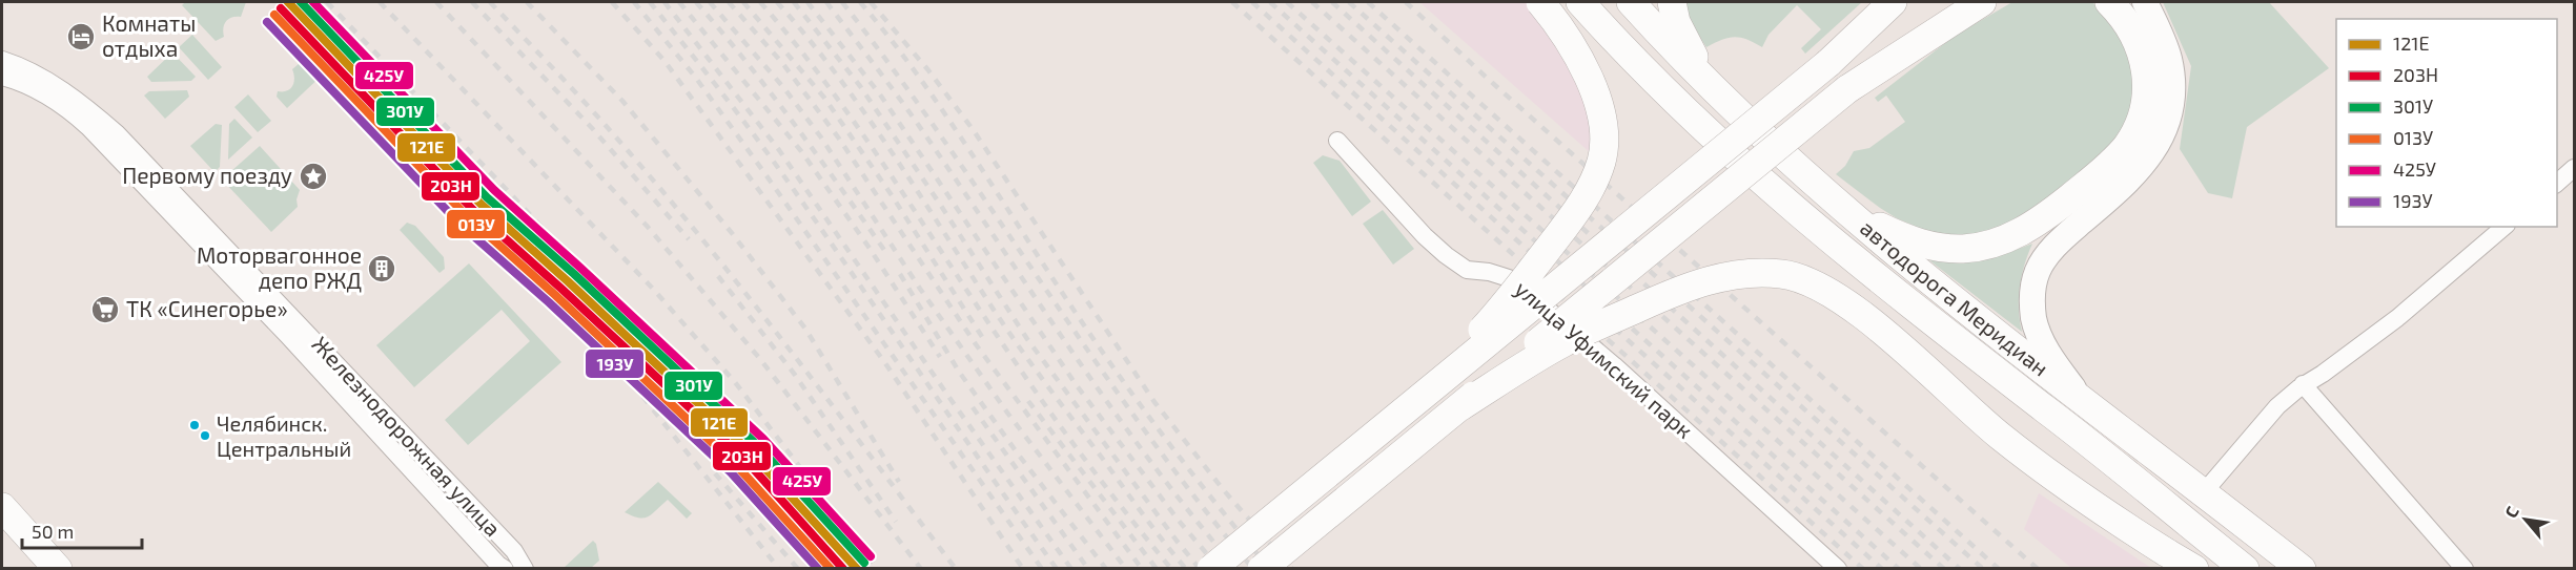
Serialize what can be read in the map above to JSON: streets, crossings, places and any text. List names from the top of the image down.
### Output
{
  "streets": {
    "main road": ["автодорога Меридиан"],
    "street": ["улица Уфимский парк", "Железнодорожная улица"]
  },
  "places": {
    "hotel": ["Комнаты отдыха"],
    "place": ["Первому поезду"],
    "building": ["Моторвагонное депо РЖД"],
    "supermarket": ["ТК «Синегорье»"],
    "other": ["Челябинск. Центральный"]
  },
  "lines": [
    "transit line 121Е",
    "transit line 301У",
    "transit line 425У",
    "transit line 203Н",
    "transit line 013У",
    "transit line 193У"
  ],
  "legend": [
    "121Е",
    "203Н",
    "301У",
    "013У",
    "425У",
    "193У"
  ],
  "scale_bar": "50 m",
  "north": "top left"
}
